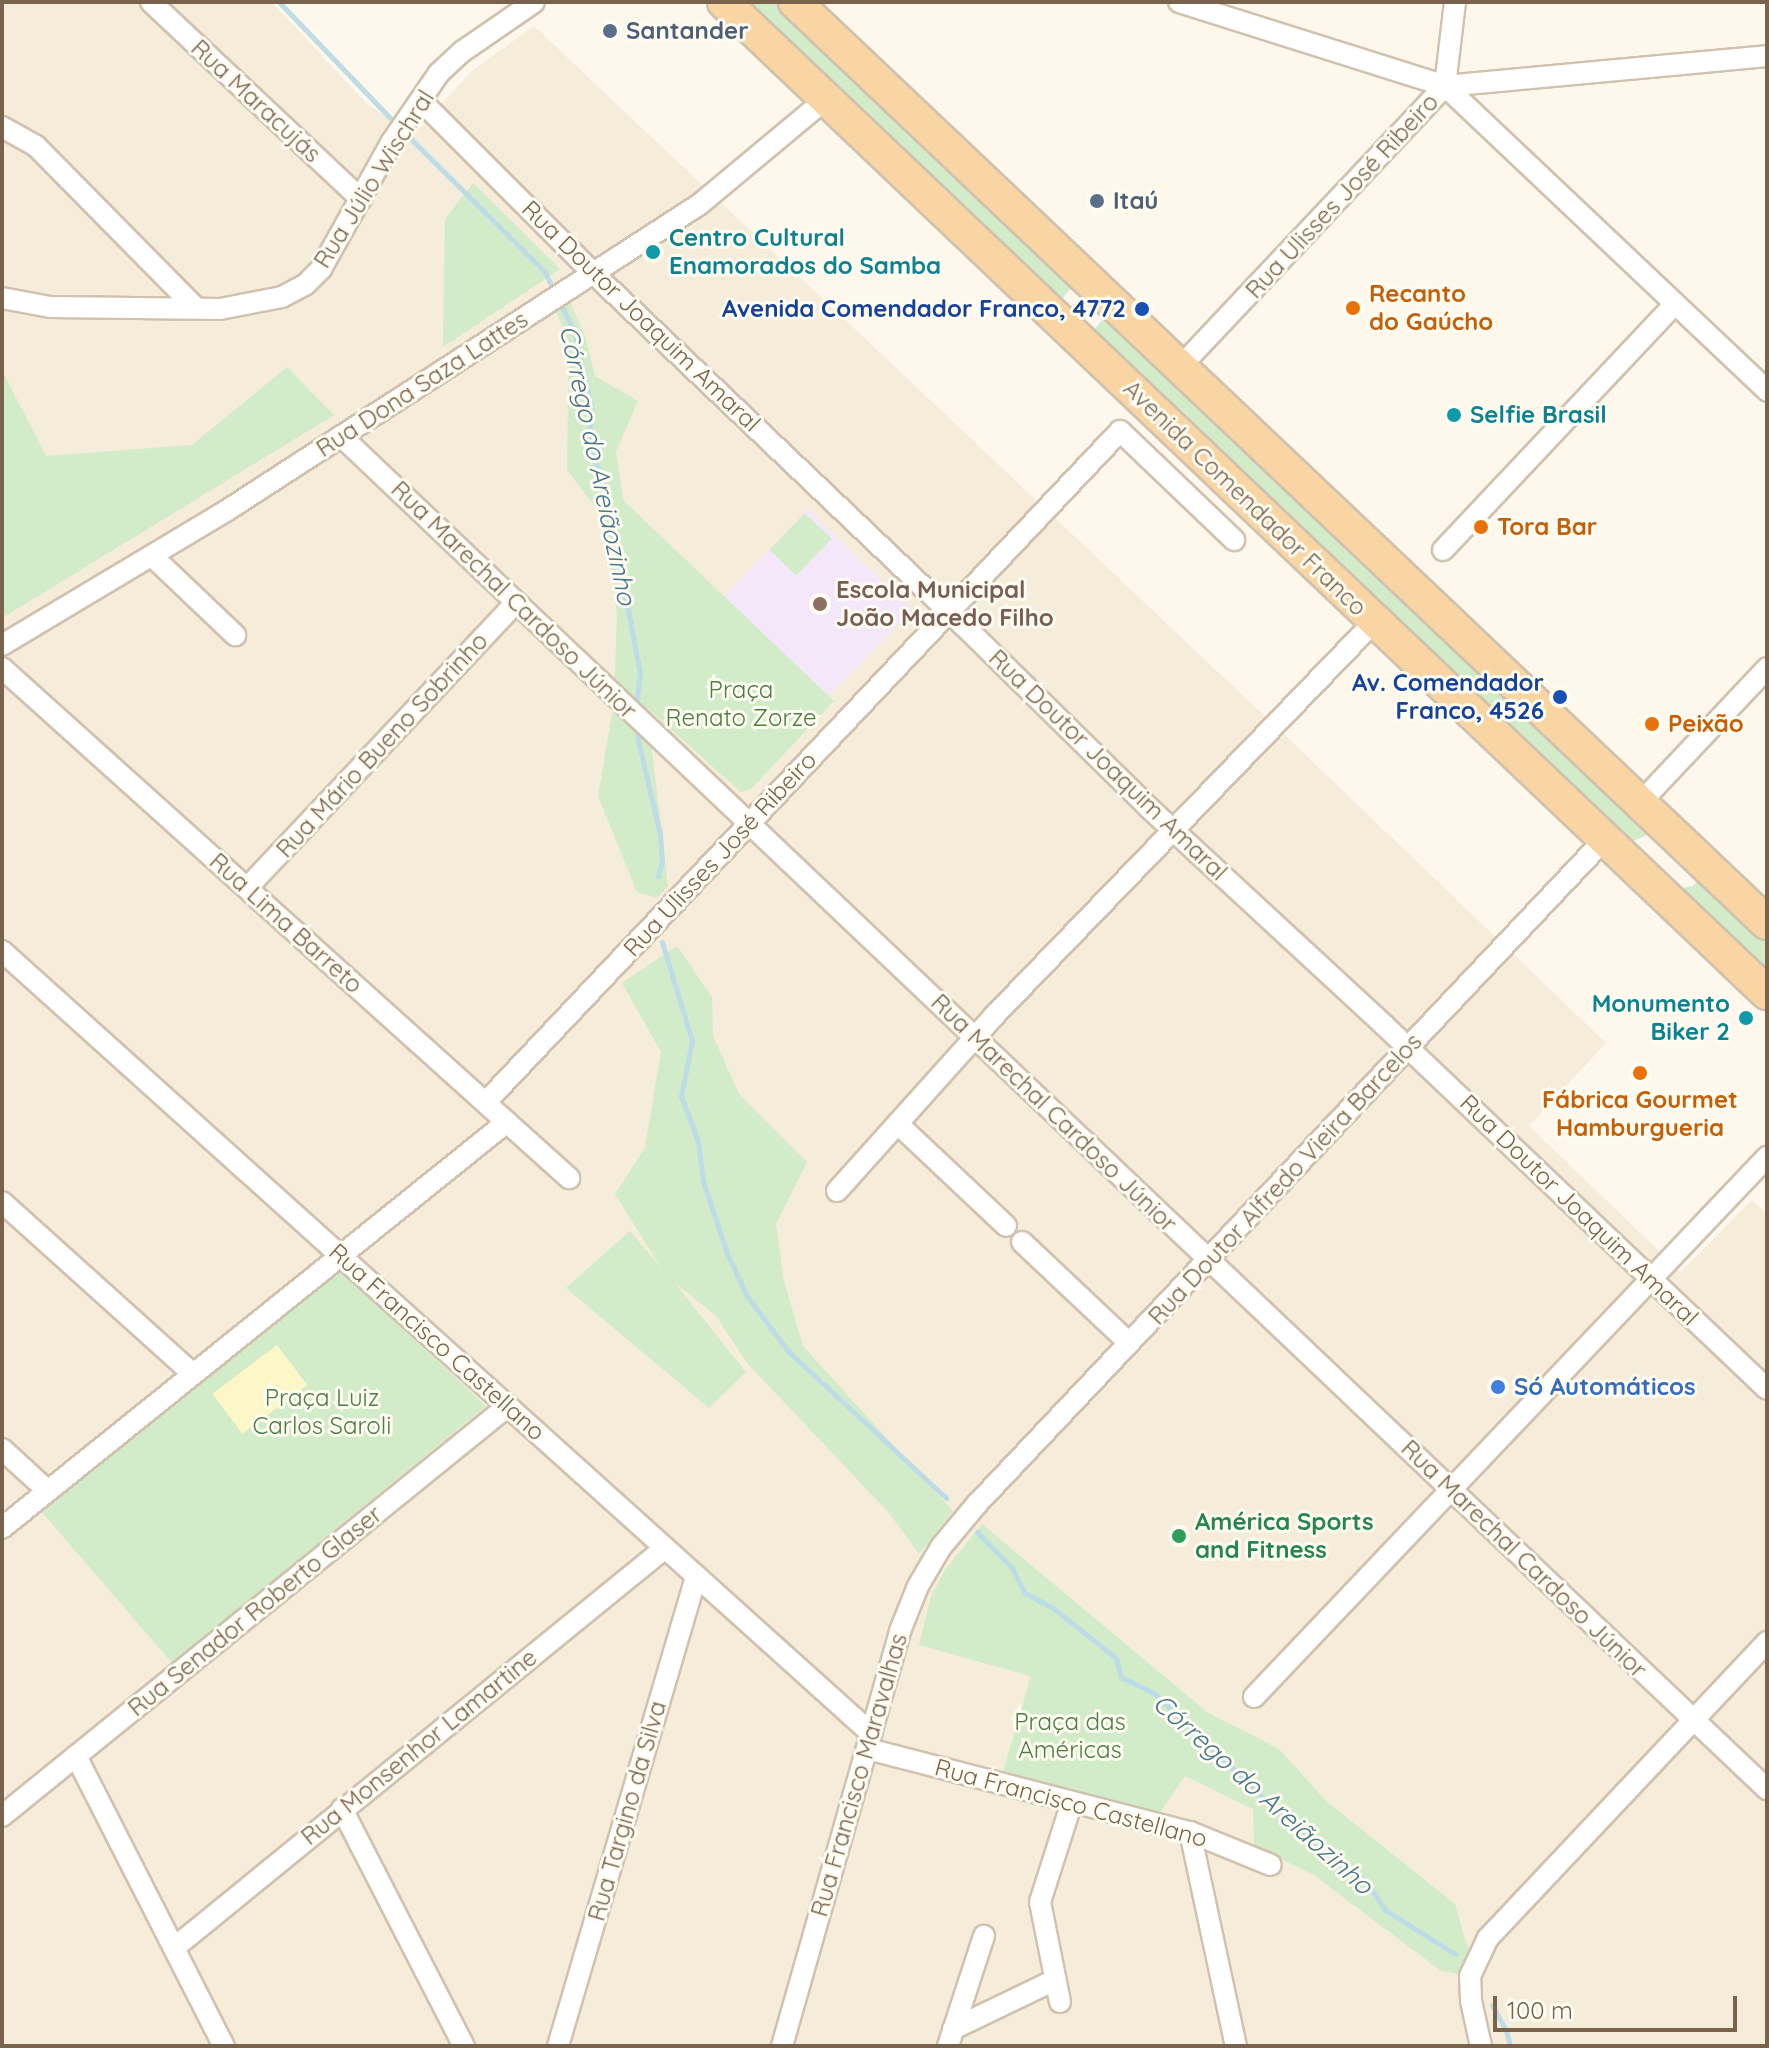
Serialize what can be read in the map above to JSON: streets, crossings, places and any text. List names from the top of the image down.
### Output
{
  "streets": {
    "highway": ["Avenida Comendador Franco"],
    "street": [
      "Rua Maracujás",
      "Rua Júlio Wischral",
      "Rua Ulisses José Ribeiro",
      "Rua Doutor Joaquim Amaral",
      "Rua Dona Saza Lattes",
      "Rua Marechal Cardoso Júnior",
      "Rua Mário Bueno Sobrinho",
      "Rua Lima Barreto",
      "Rua Doutor Alfredo Vieira Barcelos",
      "Rua Francisco Castellano",
      "Rua Senador Roberto Glaser",
      "Rua Monsenhor Lamartine",
      "Rua Francisco Maravalhas",
      "Rua Targino da Silva"
    ]
  },
  "crossings": [
    ["Rua Maracujás", "Rua Júlio Wischral"],
    ["Rua Júlio Wischral", "Rua Doutor Joaquim Amaral"],
    ["Rua Ulisses José Ribeiro", "Rua Doutor Joaquim Amaral"],
    ["Rua Ulisses José Ribeiro", "Avenida Comendador Franco"],
    ["Rua Ulisses José Ribeiro", "Rua Marechal Cardoso Júnior"],
    ["Rua Ulisses José Ribeiro", "Rua Lima Barreto"],
    ["Rua Doutor Joaquim Amaral", "Rua Dona Saza Lattes"],
    ["Rua Doutor Joaquim Amaral", "Rua Doutor Alfredo Vieira Barcelos"],
    ["Rua Dona Saza Lattes", "Avenida Comendador Franco"],
    ["Rua Dona Saza Lattes", "Rua Marechal Cardoso Júnior"],
    ["Avenida Comendador Franco", "Rua Doutor Alfredo Vieira Barcelos"],
    ["Rua Marechal Cardoso Júnior", "Rua Mário Bueno Sobrinho"],
    ["Rua Marechal Cardoso Júnior", "Rua Doutor Alfredo Vieira Barcelos"],
    ["Rua Mário Bueno Sobrinho", "Rua Lima Barreto"],
    ["Rua Doutor Alfredo Vieira Barcelos", "Rua Francisco Maravalhas"],
    ["Rua Francisco Castellano", "Rua Senador Roberto Glaser"],
    ["Rua Francisco Castellano", "Rua Monsenhor Lamartine"],
    ["Rua Francisco Castellano", "Rua Francisco Maravalhas"],
    ["Rua Francisco Castellano", "Rua Targino da Silva"]
  ],
  "water": ["Córrego do Areiãozinho"],
  "parks": ["Praça Renato Zorze", "Praça Luiz Carlos Saroli", "Praça das Américas"],
  "places": [
    "Santander",
    "Itaú",
    "Centro Cultural Enamorados do Samba",
    "Recanto do Gaúcho",
    "Avenida Comendador Franco, 4772",
    "Selfie Brasil",
    "Tora Bar",
    "Escola Municipal João Macedo Filho",
    "Av. Comendador Franco, 4526",
    "Peixão",
    "Monumento Biker 2",
    "Fábrica Gourmet Hamburgueria",
    "Só Automáticos",
    "América Sports and Fitness"
  ],
  "scale_bar": "100 m"
}
